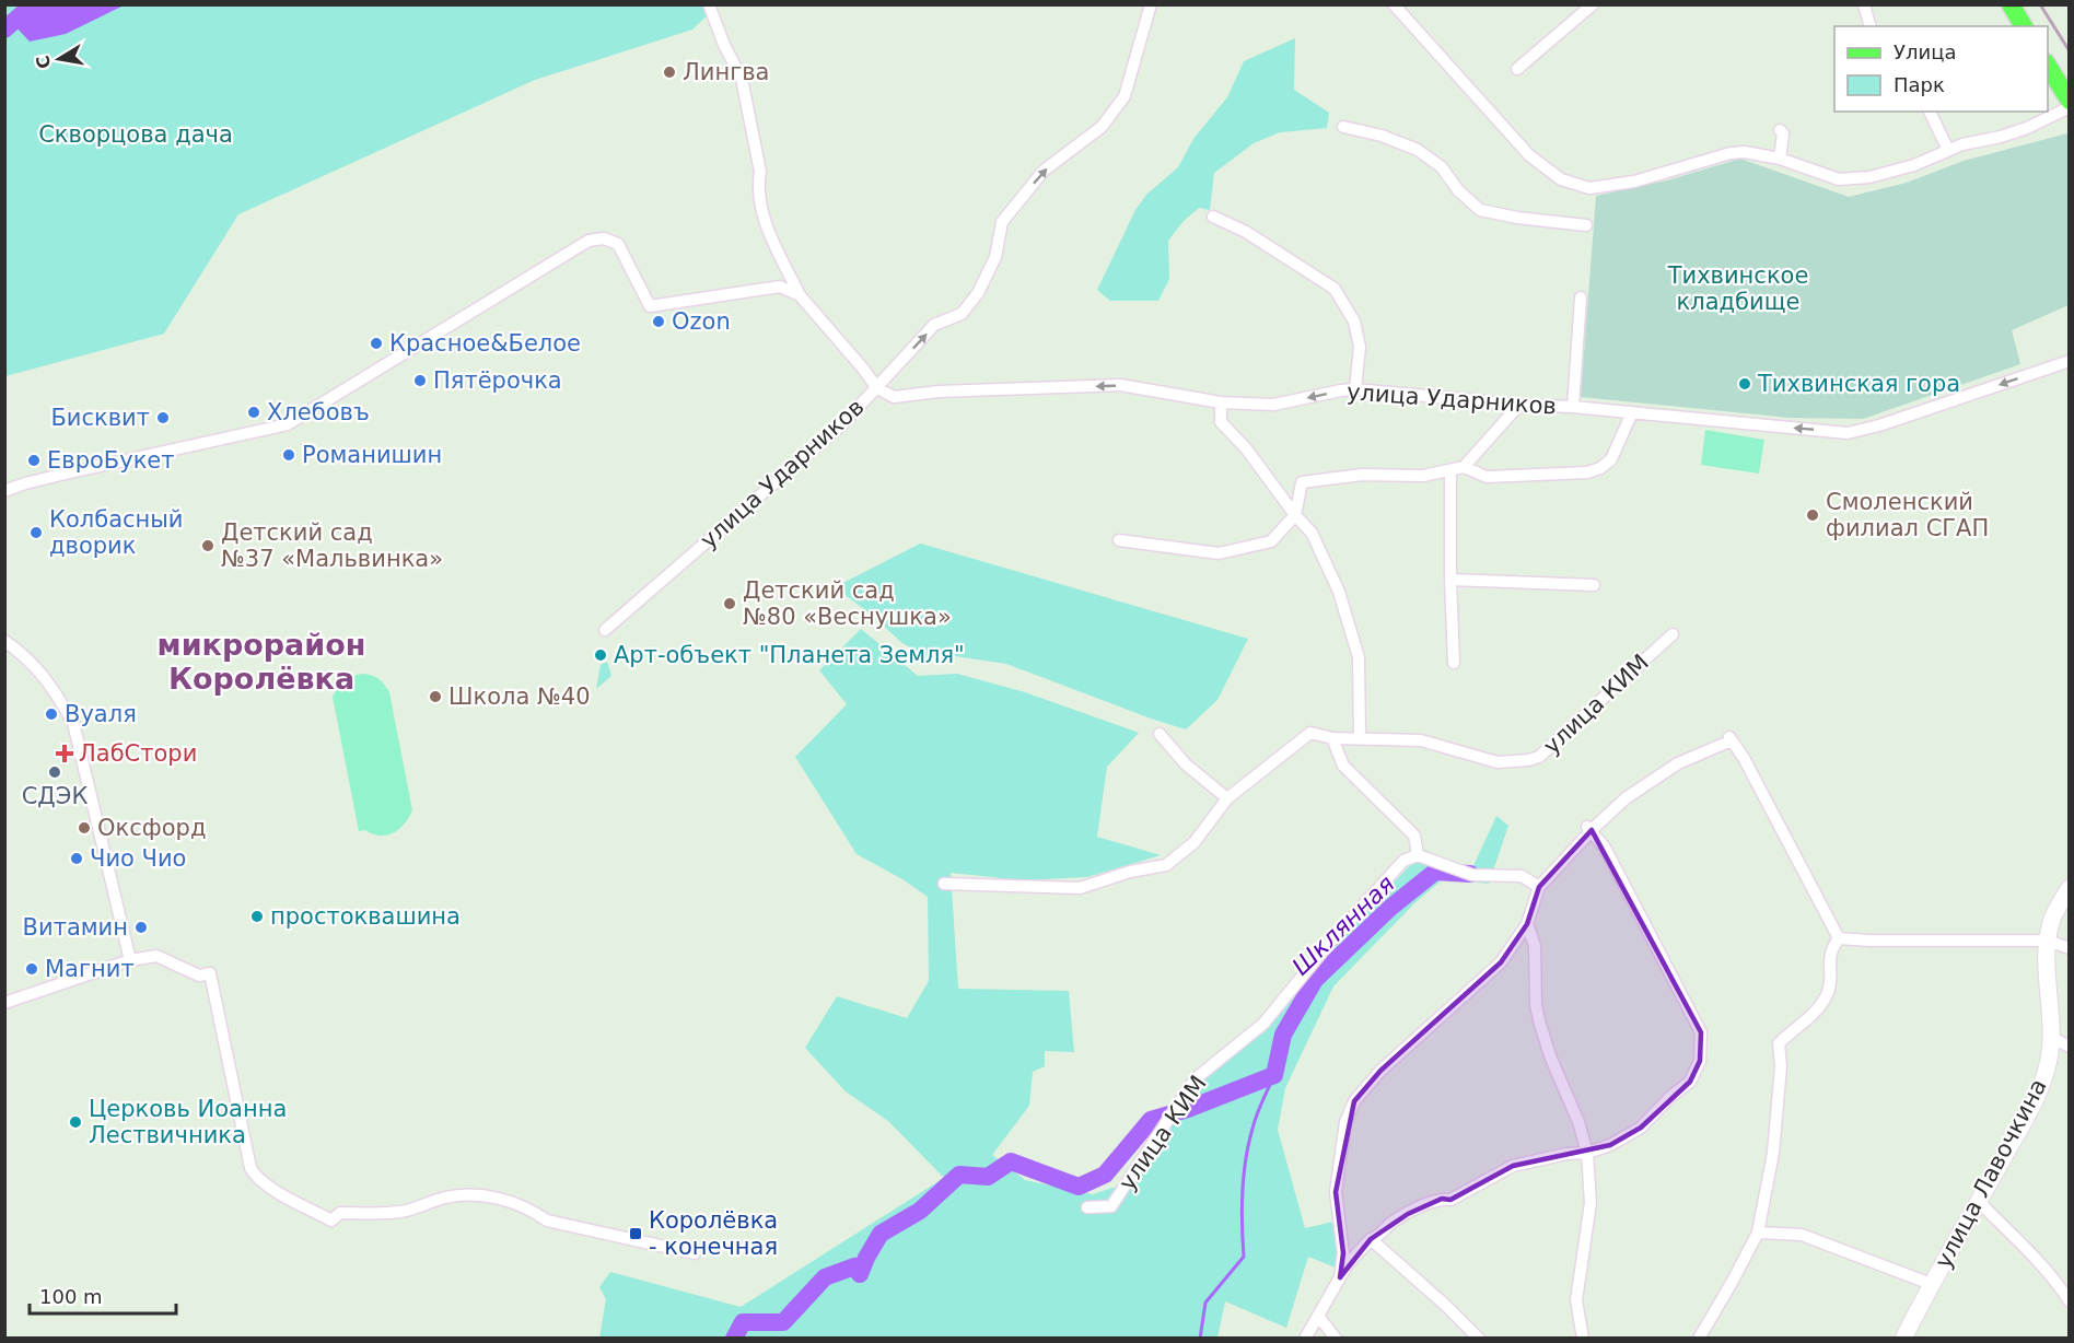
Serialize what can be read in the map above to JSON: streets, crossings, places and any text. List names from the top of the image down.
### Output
{
  "streets": {
    "main road": ["улица Лавочкина"],
    "street": ["улица Ударников", "улица КИМ"]
  },
  "one_way": ["улица Ударников"],
  "districts": ["микрорайон Королёвка"],
  "water": ["Шклянная"],
  "parks": ["Скворцова дача", "Тихвинское кладбище"],
  "places": {
    "other": [
      "Лингва",
      "Ozon",
      "Красное&Белое",
      "Пятёрочка",
      "Тихвинская гора",
      "Хлебовъ",
      "Бисквит",
      "Романишин",
      "ЕвроБукет",
      "Смоленский филиал СГАП",
      "Колбасный дворик",
      "Детский сад №37 «Мальвинка»",
      "Детский сад №80 «Веснушка»",
      "Арт-объект \"Планета Земля\"",
      "Школа №40",
      "Вуаля",
      "СДЭК",
      "Оксфорд",
      "Чио Чио",
      "простоквашина",
      "Витамин",
      "Магнит",
      "Церковь Иоанна Лествичника"
    ],
    "health": ["ЛабСтори"],
    "transit": ["Королёвка - конечная"]
  },
  "legend": ["Улица", "Парк"],
  "scale_bar": "100 m",
  "north": "left"
}
